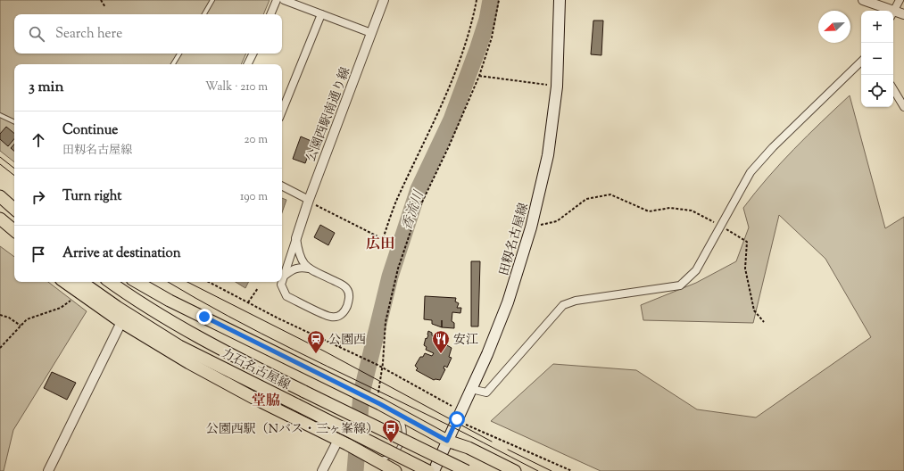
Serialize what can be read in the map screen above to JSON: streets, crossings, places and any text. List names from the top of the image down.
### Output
{
  "streets": {
    "main road": ["田籾名古屋線", "力石名古屋線"],
    "street": ["公園西駅南通り線"]
  },
  "districts": ["広田", "堂脇"],
  "water": ["香流川"],
  "places": {
    "station": ["公園西"],
    "restaurant": ["安江"],
    "bus stop": ["公園西駅（Nバス・三ヶ峯線）"]
  },
  "north": "bottom left",
  "page": {
    "map_buttons": ["+", "−"],
    "search": "Search here",
    "heading": ["3 min", "Walk · 210 m"],
    "list": [
      ["Continue", "田籾名古屋線", "20 m"],
      ["Turn right", "190 m"],
      "Arrive at destination"
    ]
  }
}
